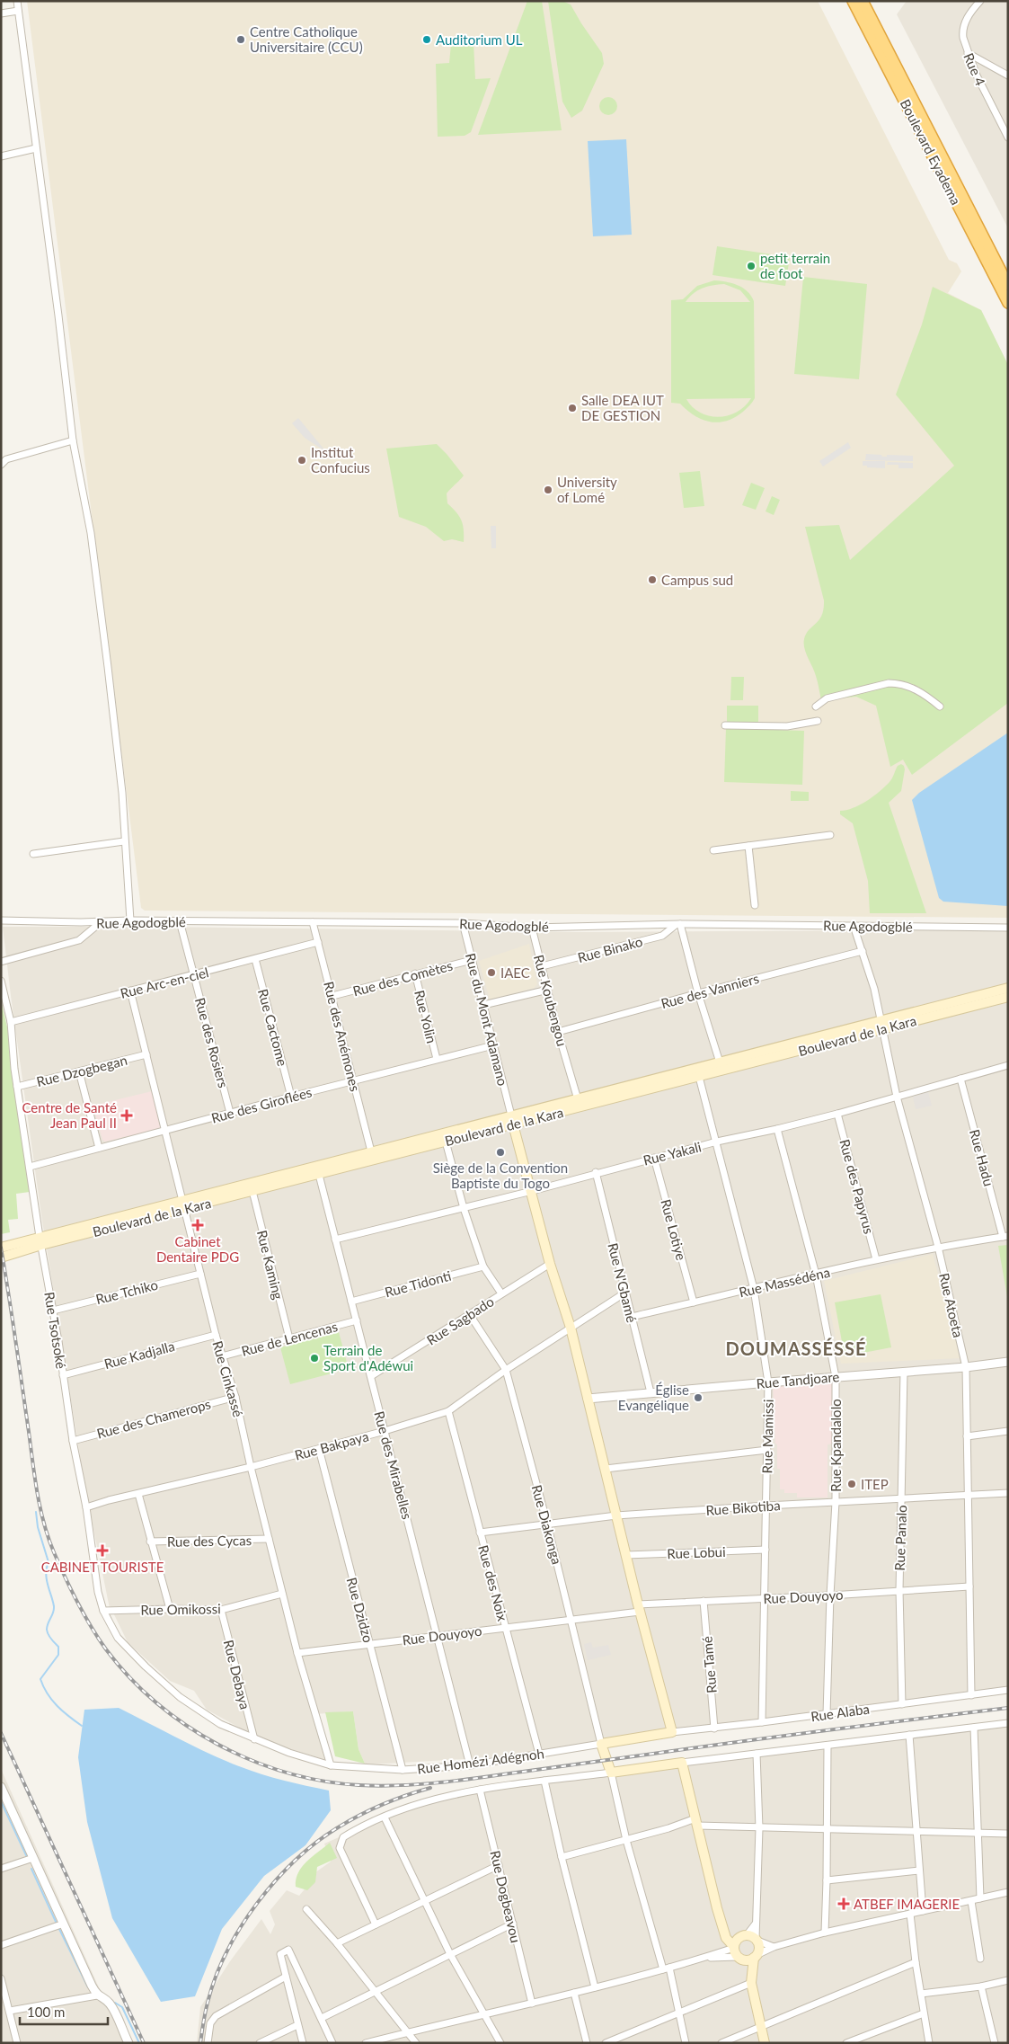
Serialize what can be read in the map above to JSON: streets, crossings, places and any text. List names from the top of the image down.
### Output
{
  "streets": {
    "highway": ["Boulevard Eyadema"],
    "main road": ["Boulevard de la Kara"],
    "street": [
      "Rue 4",
      "Rue Agodogblé",
      "Rue Binako",
      "Rue des Comètes",
      "Rue Arc-en-ciel",
      "Rue des Vanniers",
      "Rue Koubengou",
      "Rue Yolin",
      "Rue du Mont Adamano",
      "Rue Cactome",
      "Rue des Anémones",
      "Rue des Rosiers",
      "Rue Dzogbegan",
      "Rue des Giroflées",
      "Rue Yakali",
      "Rue Hadu",
      "Rue des Papyrus",
      "Rue Lotiye",
      "Rue Kaming",
      "Rue Massédéna",
      "Rue N'Gbamé",
      "Rue Tidonti",
      "Rue Tchiko",
      "Rue Atoeta",
      "Rue Sagbado",
      "Rue Tsotsoké",
      "Rue de Lencenas",
      "Rue Kadjalla",
      "Rue Cinkassé",
      "Rue Tandjoare",
      "Rue des Chamerops",
      "Rue Mamissi",
      "Rue Bakpaya",
      "Rue Kpandalolo",
      "Rue des Mirabelles",
      "Rue Bikotiba",
      "Rue Diakonga",
      "Rue Panalo",
      "Rue des Cycas",
      "Rue Lobui",
      "Rue des Noix",
      "Rue Douyoyo",
      "Rue Omikossi",
      "Rue Dzidzo",
      "Rue Tamé",
      "Rue Debaya",
      "Rue Alaba",
      "Rue Homézi Adégnoh",
      "Rue Dogbeavou"
    ]
  },
  "crossings": [
    ["Rue Agodogblé", "Rue Binako"],
    ["Rue Agodogblé", "Rue Koubengou"],
    ["Rue Agodogblé", "Rue du Mont Adamano"],
    ["Rue Agodogblé", "Rue des Anémones"],
    ["Rue Agodogblé", "Rue des Rosiers"],
    ["Rue Agodogblé", "Rue Atoeta"],
    ["Rue Binako", "Rue Koubengou"],
    ["Rue des Comètes", "Rue Yolin"],
    ["Rue des Comètes", "Rue du Mont Adamano"],
    ["Rue des Comètes", "Rue des Anémones"],
    ["Rue Arc-en-ciel", "Rue Cactome"],
    ["Rue Arc-en-ciel", "Rue des Anémones"],
    ["Rue Arc-en-ciel", "Rue des Rosiers"],
    ["Rue Arc-en-ciel", "Rue Tsotsoké"],
    ["Rue Arc-en-ciel", "Rue Cinkassé"],
    ["Rue des Vanniers", "Rue Koubengou"],
    ["Rue des Vanniers", "Rue Atoeta"],
    ["Rue Koubengou", "Boulevard de la Kara"],
    ["Rue Yolin", "Rue des Giroflées"],
    ["Rue du Mont Adamano", "Boulevard de la Kara"],
    ["Rue du Mont Adamano", "Rue des Giroflées"],
    ["Rue Cactome", "Rue des Giroflées"],
    ["Boulevard de la Kara", "Rue des Anémones"],
    ["Boulevard de la Kara", "Rue Kaming"],
    ["Boulevard de la Kara", "Rue Atoeta"],
    ["Boulevard de la Kara", "Rue Tsotsoké"],
    ["Boulevard de la Kara", "Rue Cinkassé"],
    ["Boulevard de la Kara", "Rue Mamissi"],
    ["Boulevard de la Kara", "Rue des Mirabelles"],
    ["Rue des Anémones", "Rue des Giroflées"],
    ["Rue des Rosiers", "Rue des Giroflées"],
    ["Rue Dzogbegan", "Rue Tsotsoké"],
    ["Rue Dzogbegan", "Rue Cinkassé"],
    ["Rue des Giroflées", "Rue Tsotsoké"],
    ["Rue des Giroflées", "Rue Cinkassé"],
    ["Rue Yakali", "Rue Hadu"],
    ["Rue Yakali", "Rue des Papyrus"],
    ["Rue Yakali", "Rue Lotiye"],
    ["Rue Yakali", "Rue N'Gbamé"],
    ["Rue Yakali", "Rue Atoeta"],
    ["Rue Yakali", "Rue Mamissi"],
    ["Rue Yakali", "Rue Kpandalolo"],
    ["Rue Yakali", "Rue des Mirabelles"],
    ["Rue Hadu", "Rue Massédéna"],
    ["Rue des Papyrus", "Rue Massédéna"],
    ["Rue Lotiye", "Rue Massédéna"],
    ["Rue Kaming", "Rue de Lencenas"],
    ["Rue Massédéna", "Rue N'Gbamé"],
    ["Rue Massédéna", "Rue Atoeta"],
    ["Rue Massédéna", "Rue Mamissi"],
    ["Rue Massédéna", "Rue Kpandalolo"],
    ["Rue N'Gbamé", "Rue Tandjoare"],
    ["Rue N'Gbamé", "Rue Bakpaya"],
    ["Rue Tidonti", "Rue des Mirabelles"],
    ["Rue Tchiko", "Rue Tsotsoké"],
    ["Rue Tchiko", "Rue Cinkassé"],
    ["Rue Atoeta", "Rue Tandjoare"],
    ["Rue Atoeta", "Rue Bikotiba"],
    ["Rue Atoeta", "Rue Douyoyo"],
    ["Rue Atoeta", "Rue Alaba"],
    ["Rue Sagbado", "Rue des Mirabelles"],
    ["Rue Sagbado", "Rue Diakonga"],
    ["Rue Tsotsoké", "Rue Kadjalla"],
    ["Rue Tsotsoké", "Rue des Chamerops"],
    ["Rue Tsotsoké", "Rue Bakpaya"],
    ["Rue Tsotsoké", "Rue Omikossi"],
    ["Rue Tsotsoké", "Rue Homézi Adégnoh"],
    ["Rue de Lencenas", "Rue Cinkassé"],
    ["Rue de Lencenas", "Rue des Mirabelles"],
    ["Rue Kadjalla", "Rue Cinkassé"],
    ["Rue Cinkassé", "Rue des Chamerops"],
    ["Rue Cinkassé", "Rue Bakpaya"],
    ["Rue Cinkassé", "Rue des Cycas"],
    ["Rue Cinkassé", "Rue Douyoyo"],
    ["Rue Cinkassé", "Rue Omikossi"],
    ["Rue Cinkassé", "Rue Homézi Adégnoh"],
    ["Rue Tandjoare", "Rue Mamissi"],
    ["Rue Tandjoare", "Rue Kpandalolo"],
    ["Rue Tandjoare", "Rue Panalo"],
    ["Rue Mamissi", "Rue Bikotiba"],
    ["Rue Mamissi", "Rue Lobui"],
    ["Rue Mamissi", "Rue Douyoyo"],
    ["Rue Mamissi", "Rue Alaba"],
    ["Rue Bakpaya", "Rue des Mirabelles"],
    ["Rue Bakpaya", "Rue Diakonga"],
    ["Rue Bakpaya", "Rue des Noix"],
    ["Rue Bakpaya", "Rue Dzidzo"],
    ["Rue Kpandalolo", "Rue Bikotiba"],
    ["Rue Kpandalolo", "Rue Douyoyo"],
    ["Rue Kpandalolo", "Rue Alaba"],
    ["Rue des Mirabelles", "Rue Douyoyo"],
    ["Rue des Mirabelles", "Rue Homézi Adégnoh"],
    ["Rue Bikotiba", "Rue Diakonga"],
    ["Rue Bikotiba", "Rue Panalo"],
    ["Rue Bikotiba", "Rue des Noix"],
    ["Rue Diakonga", "Rue Douyoyo"],
    ["Rue Diakonga", "Rue Homézi Adégnoh"],
    ["Rue Panalo", "Rue Douyoyo"],
    ["Rue Panalo", "Rue Alaba"],
    ["Rue des Noix", "Rue Douyoyo"],
    ["Rue des Noix", "Rue Homézi Adégnoh"],
    ["Rue Douyoyo", "Rue Dzidzo"],
    ["Rue Douyoyo", "Rue Tamé"],
    ["Rue Omikossi", "Rue Debaya"],
    ["Rue Dzidzo", "Rue Homézi Adégnoh"],
    ["Rue Tamé", "Rue Alaba"],
    ["Rue Debaya", "Rue Homézi Adégnoh"]
  ],
  "districts": ["DOUMASSÉSSÉ"],
  "places": {
    "other": [
      "Centre Catholique Universitaire (CCU)",
      "Auditorium UL",
      "petit terrain de foot",
      "Salle DEA IUT DE GESTION",
      "Institut Confucius",
      "University of Lomé",
      "Campus sud",
      "IAEC",
      "Siège de la Convention Baptiste du Togo",
      "Terrain de Sport d'Adéwui",
      "Église Evangélique",
      "ITEP"
    ],
    "health": [
      "Centre de Santé Jean Paul II",
      "Cabinet Dentaire PDG",
      "CABINET TOURISTE",
      "ATBEF IMAGERIE"
    ]
  },
  "scale_bar": "100 m"
}
